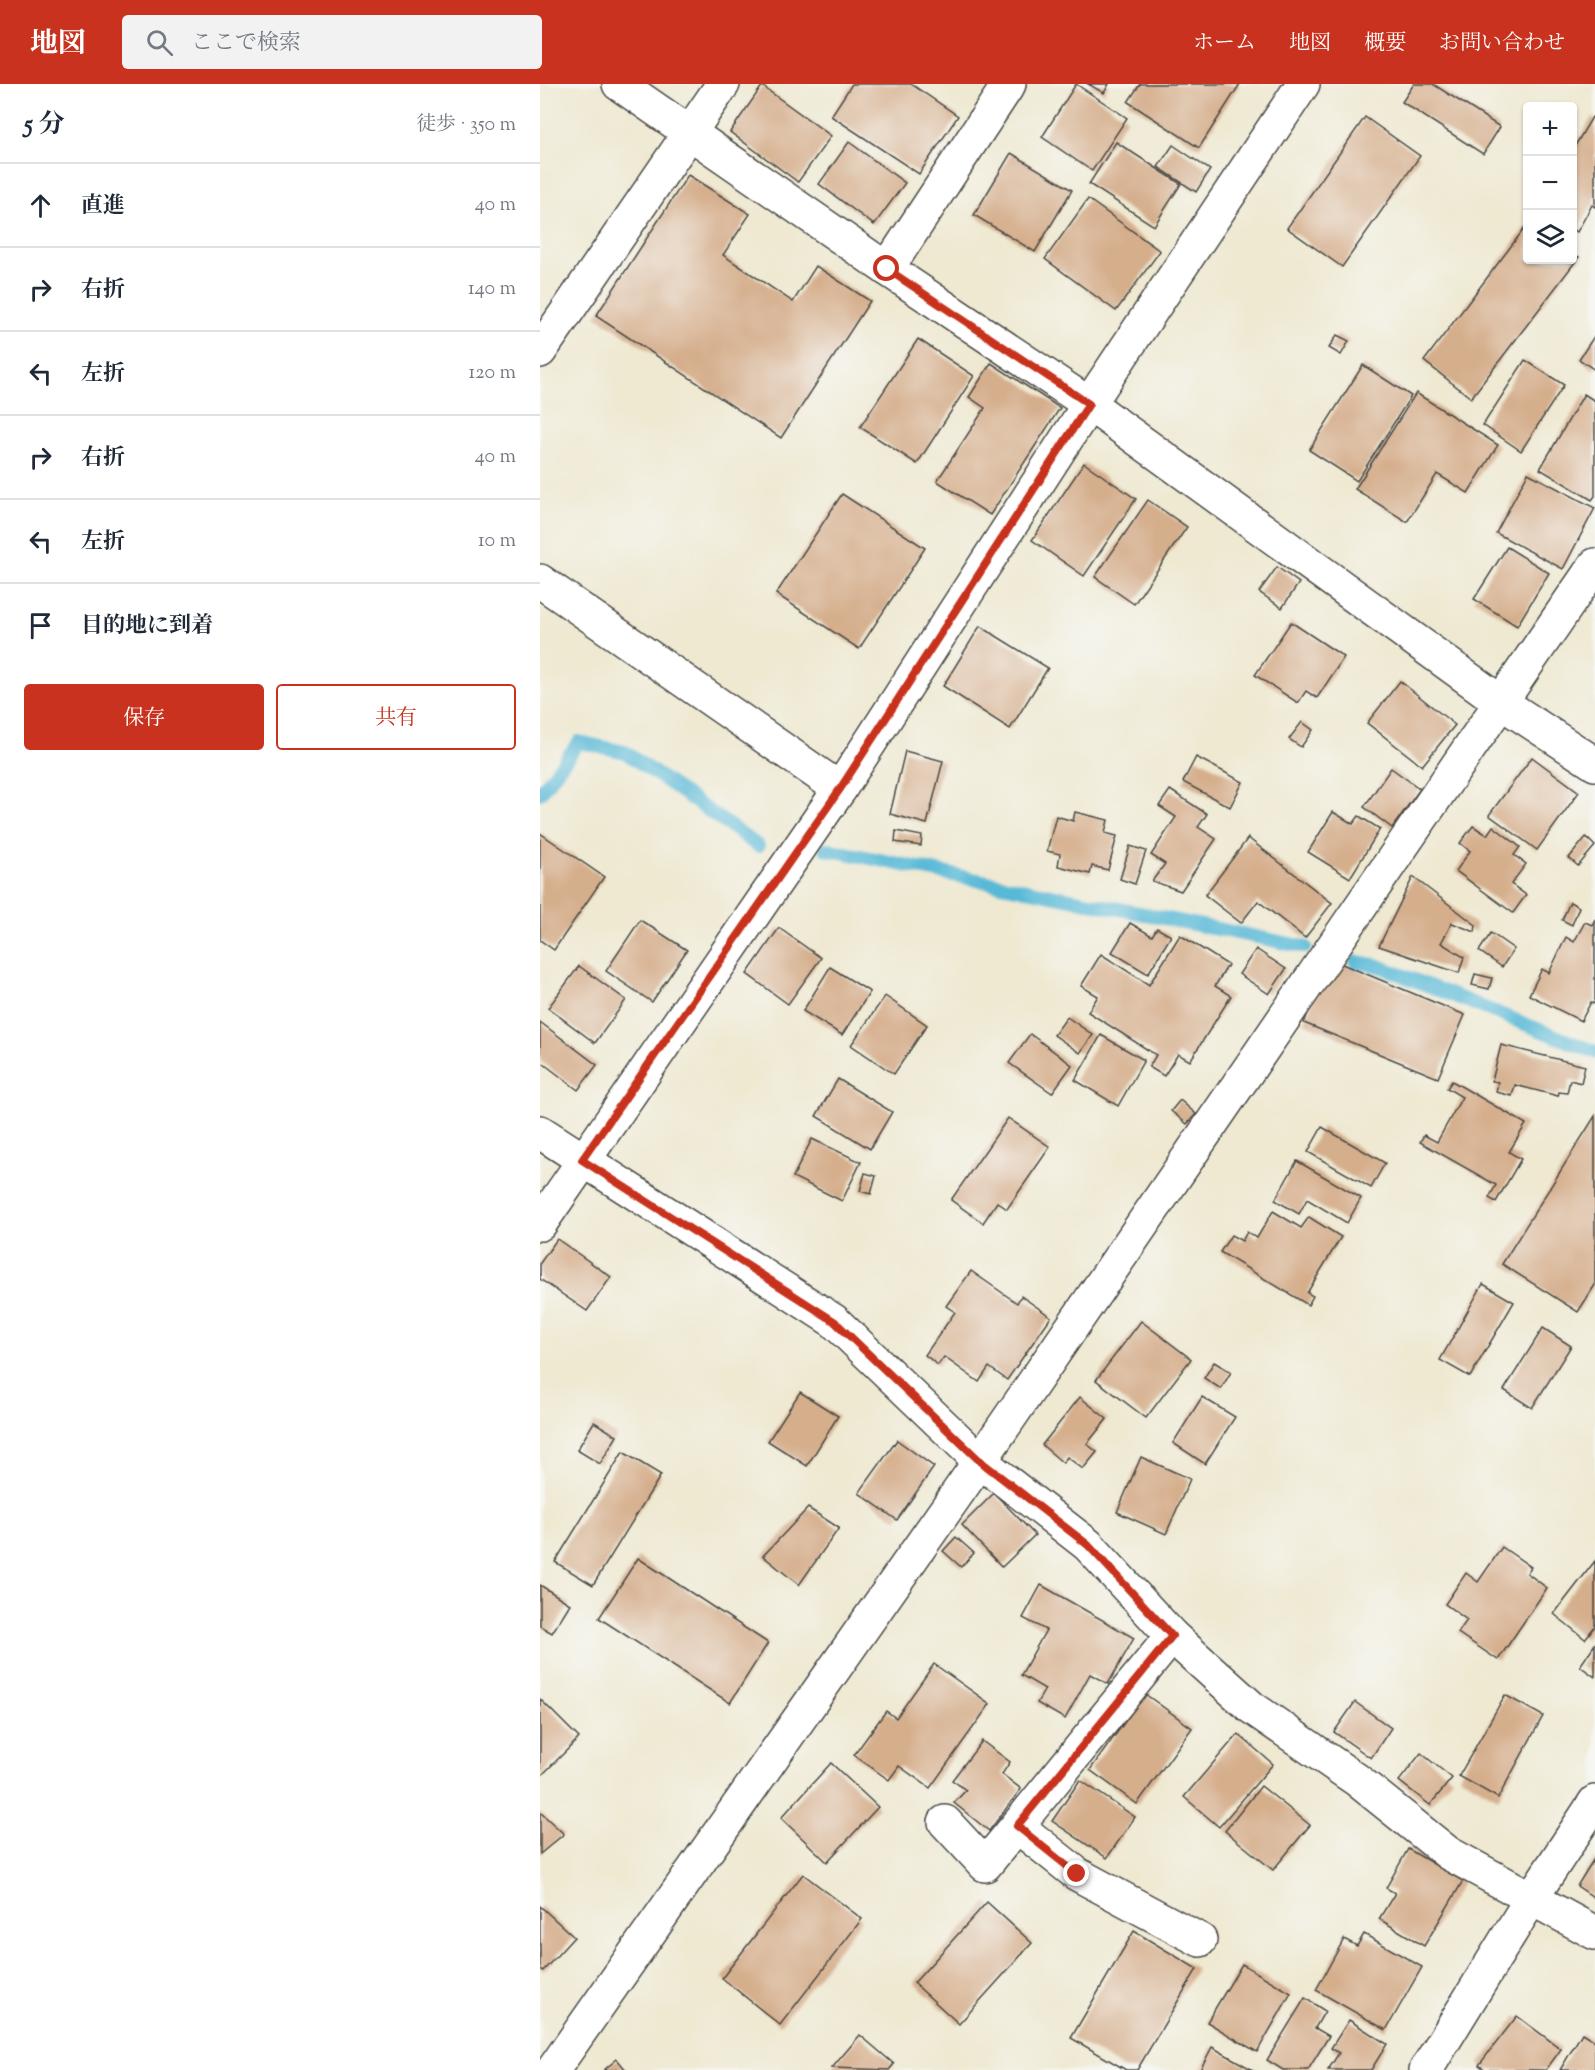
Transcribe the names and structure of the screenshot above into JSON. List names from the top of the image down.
{
  "page": {
    "header": "地図",
    "search": "ここで検索",
    "nav": [
      "ホーム",
      "地図",
      "概要",
      "お問い合わせ"
    ],
    "heading": ["5 分", "徒歩 · 350 m"],
    "map_buttons": ["+", "−"],
    "list": [
      ["直進", "40 m"],
      ["右折", "140 m"],
      ["左折", "120 m"],
      ["右折", "40 m"],
      ["左折", "10 m"],
      "目的地に到着"
    ],
    "buttons": ["保存", "共有"]
  }
}
